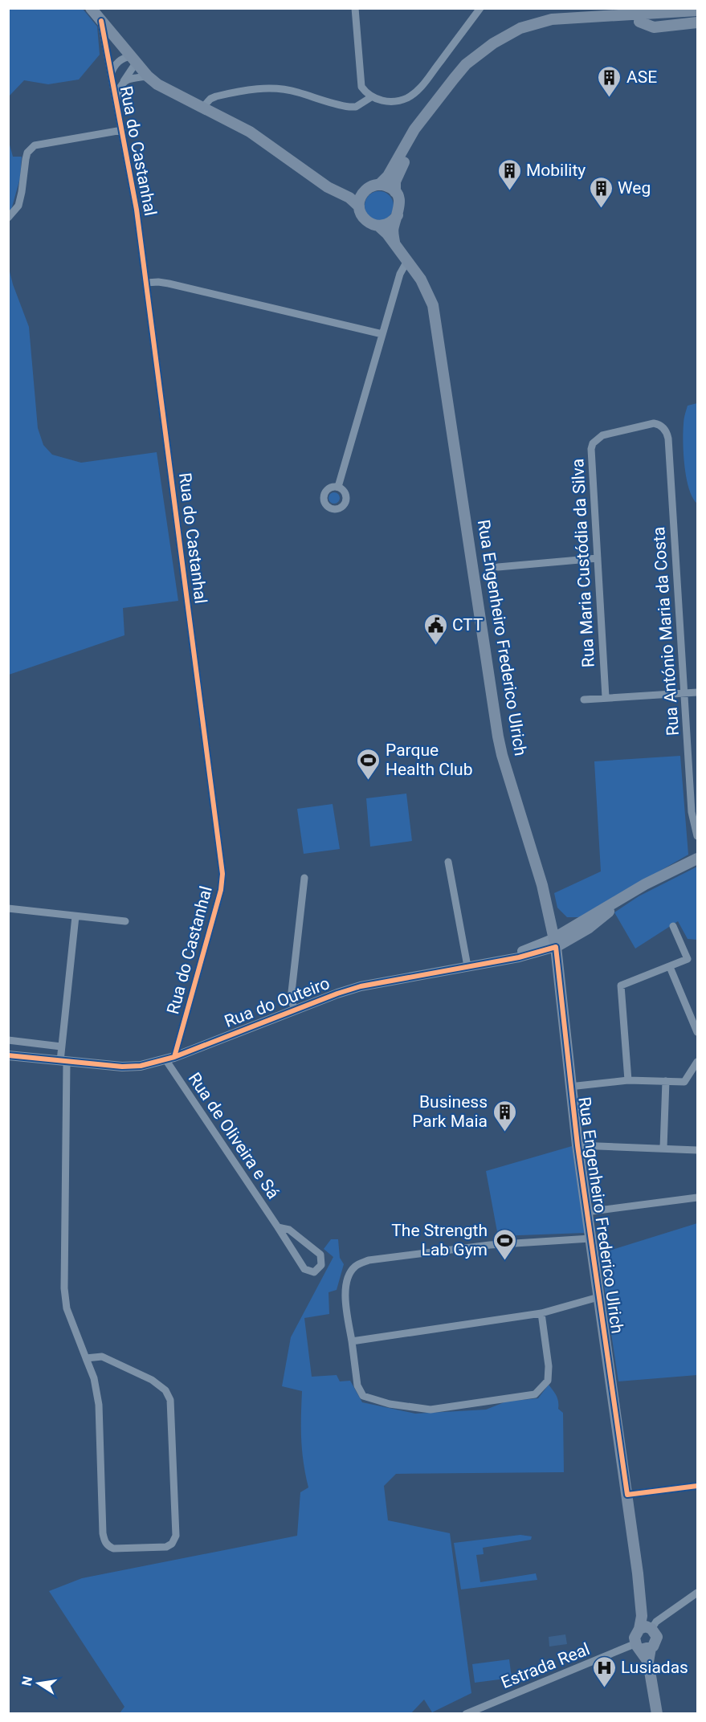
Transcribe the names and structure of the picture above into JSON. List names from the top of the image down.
{
  "streets": {
    "main road": ["Rua Engenheiro Frederico Ulrich"],
    "street": [
      "Rua do Castanhal",
      "Rua Maria Custódia da Silva",
      "Rua António Maria da Costa",
      "Rua do Outeiro",
      "Rua de Oliveira e Sá",
      "Estrada Real"
    ]
  },
  "crossings": [
    ["Rua do Castanhal", "Rua do Outeiro"],
    ["Rua do Castanhal", "Rua de Oliveira e Sá"],
    ["Rua Maria Custódia da Silva", "Rua António Maria da Costa"],
    ["Rua Engenheiro Frederico Ulrich", "Rua do Outeiro"],
    ["Rua Engenheiro Frederico Ulrich", "Estrada Real"],
    ["Rua do Outeiro", "Rua de Oliveira e Sá"]
  ],
  "places": {
    "building": [
      "ASE",
      "Mobility",
      "Weg",
      "Business Park Maia"
    ],
    "public building": ["CTT"],
    "sports": ["Parque Health Club", "The Strength Lab Gym"],
    "hospital": ["Lusiadas"]
  },
  "north": "left"
}
